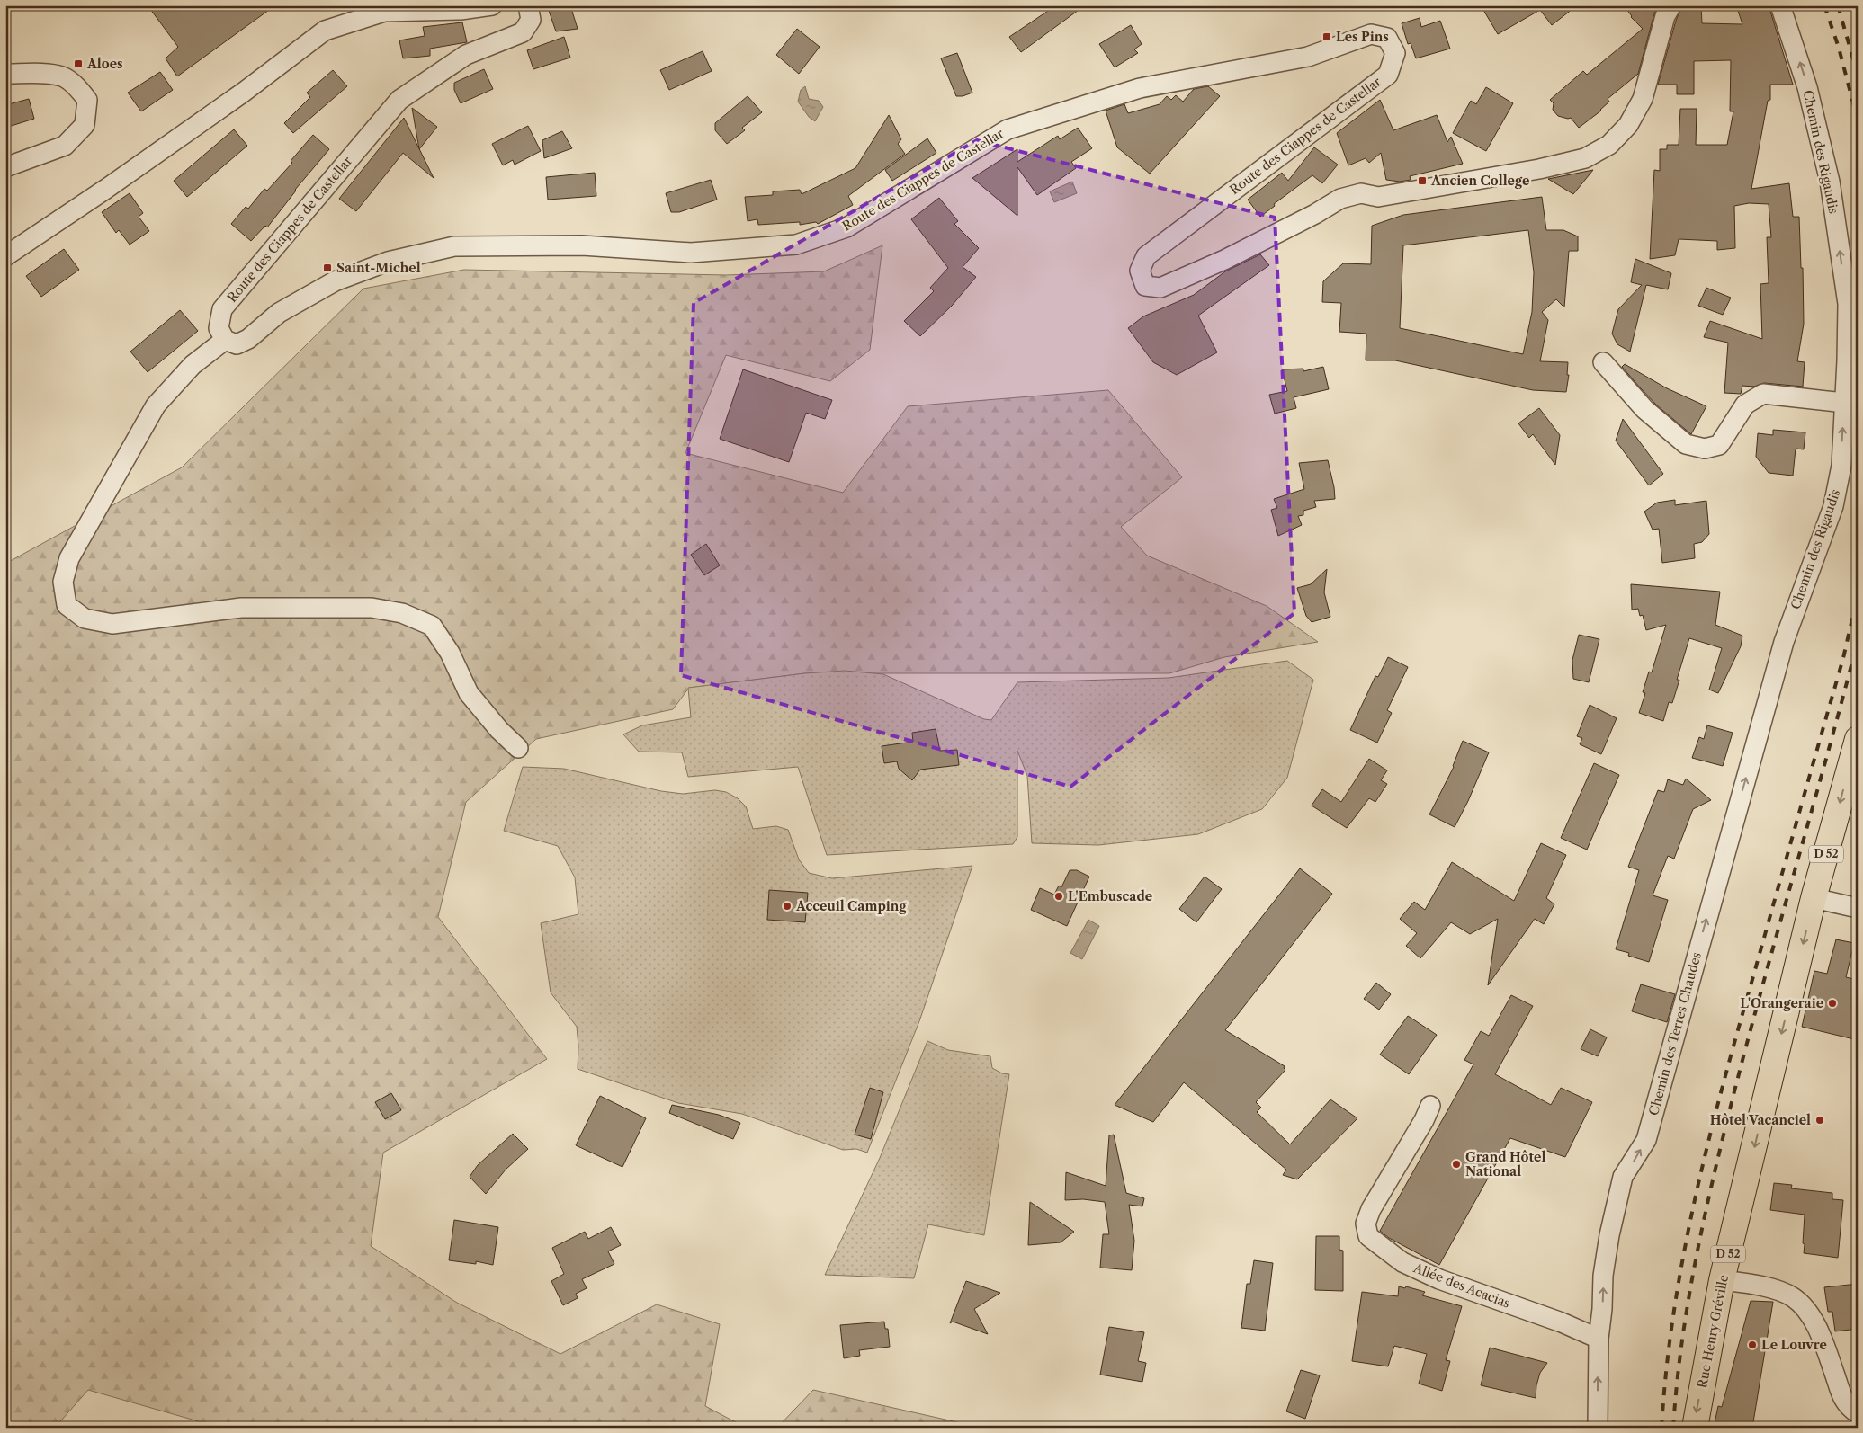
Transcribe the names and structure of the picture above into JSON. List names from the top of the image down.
{
  "streets": {
    "main road": ["D 52", "Rue Henry Gréville"],
    "street": [
      "Route des Ciappes de Castellar",
      "Chemin des Rigaudis",
      "Chemin des Terres Chaudes",
      "Allée des Acacias"
    ]
  },
  "crossings": [
    ["Chemin des Rigaudis", "Chemin des Terres Chaudes"],
    ["Chemin des Terres Chaudes", "Allée des Acacias"]
  ],
  "one_way": ["Chemin des Rigaudis", "Chemin des Terres Chaudes", "Rue Henry Gréville"],
  "places": {
    "transit": [
      "Les Pins",
      "Aloes",
      "Ancien College",
      "Saint-Michel"
    ],
    "other": [
      "L'Embuscade",
      "Acceuil Camping",
      "L'Orangeraie",
      "Hôtel Vacanciel",
      "Grand Hôtel National",
      "Le Louvre"
    ]
  }
}
